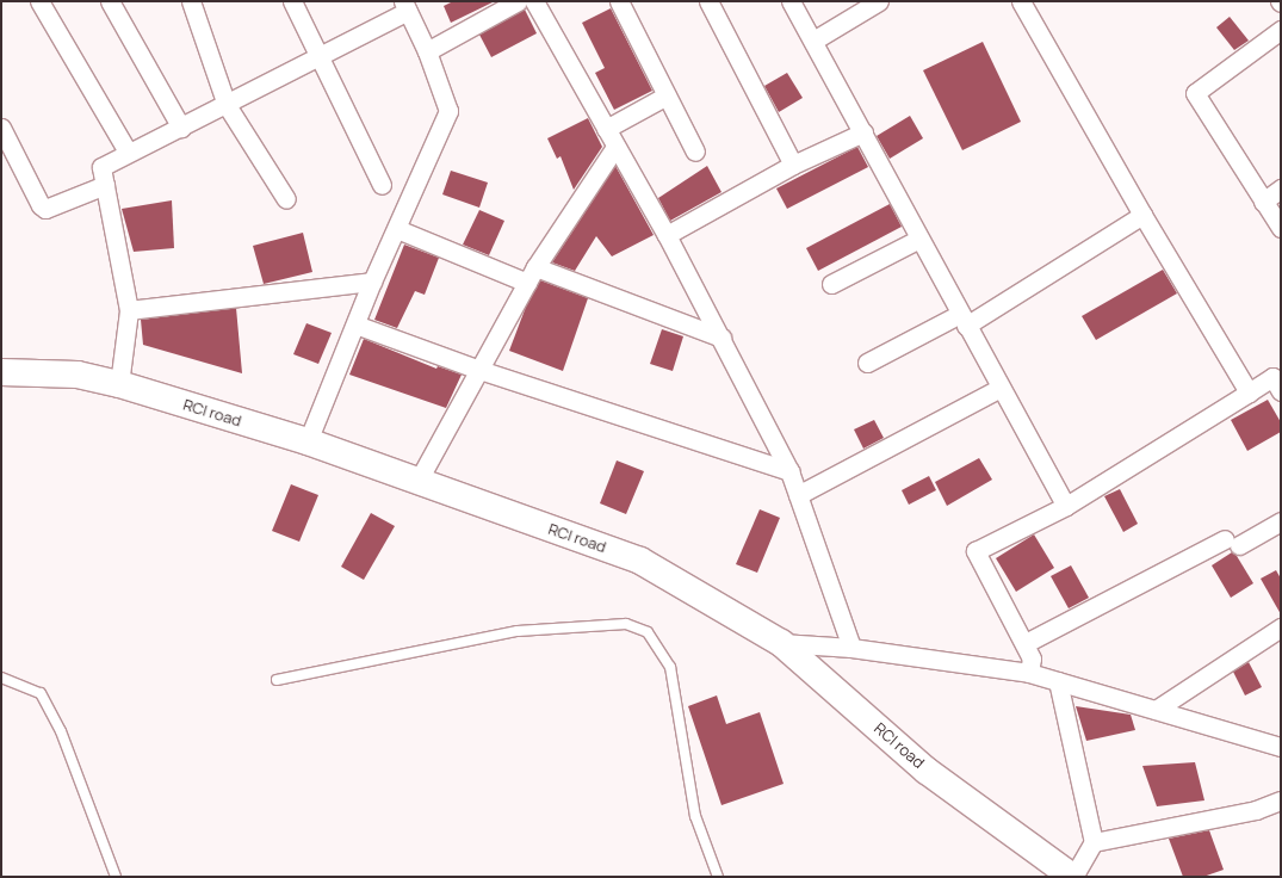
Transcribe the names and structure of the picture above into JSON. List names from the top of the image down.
{
  "streets": {
    "street": ["RCI road"]
  }
}
